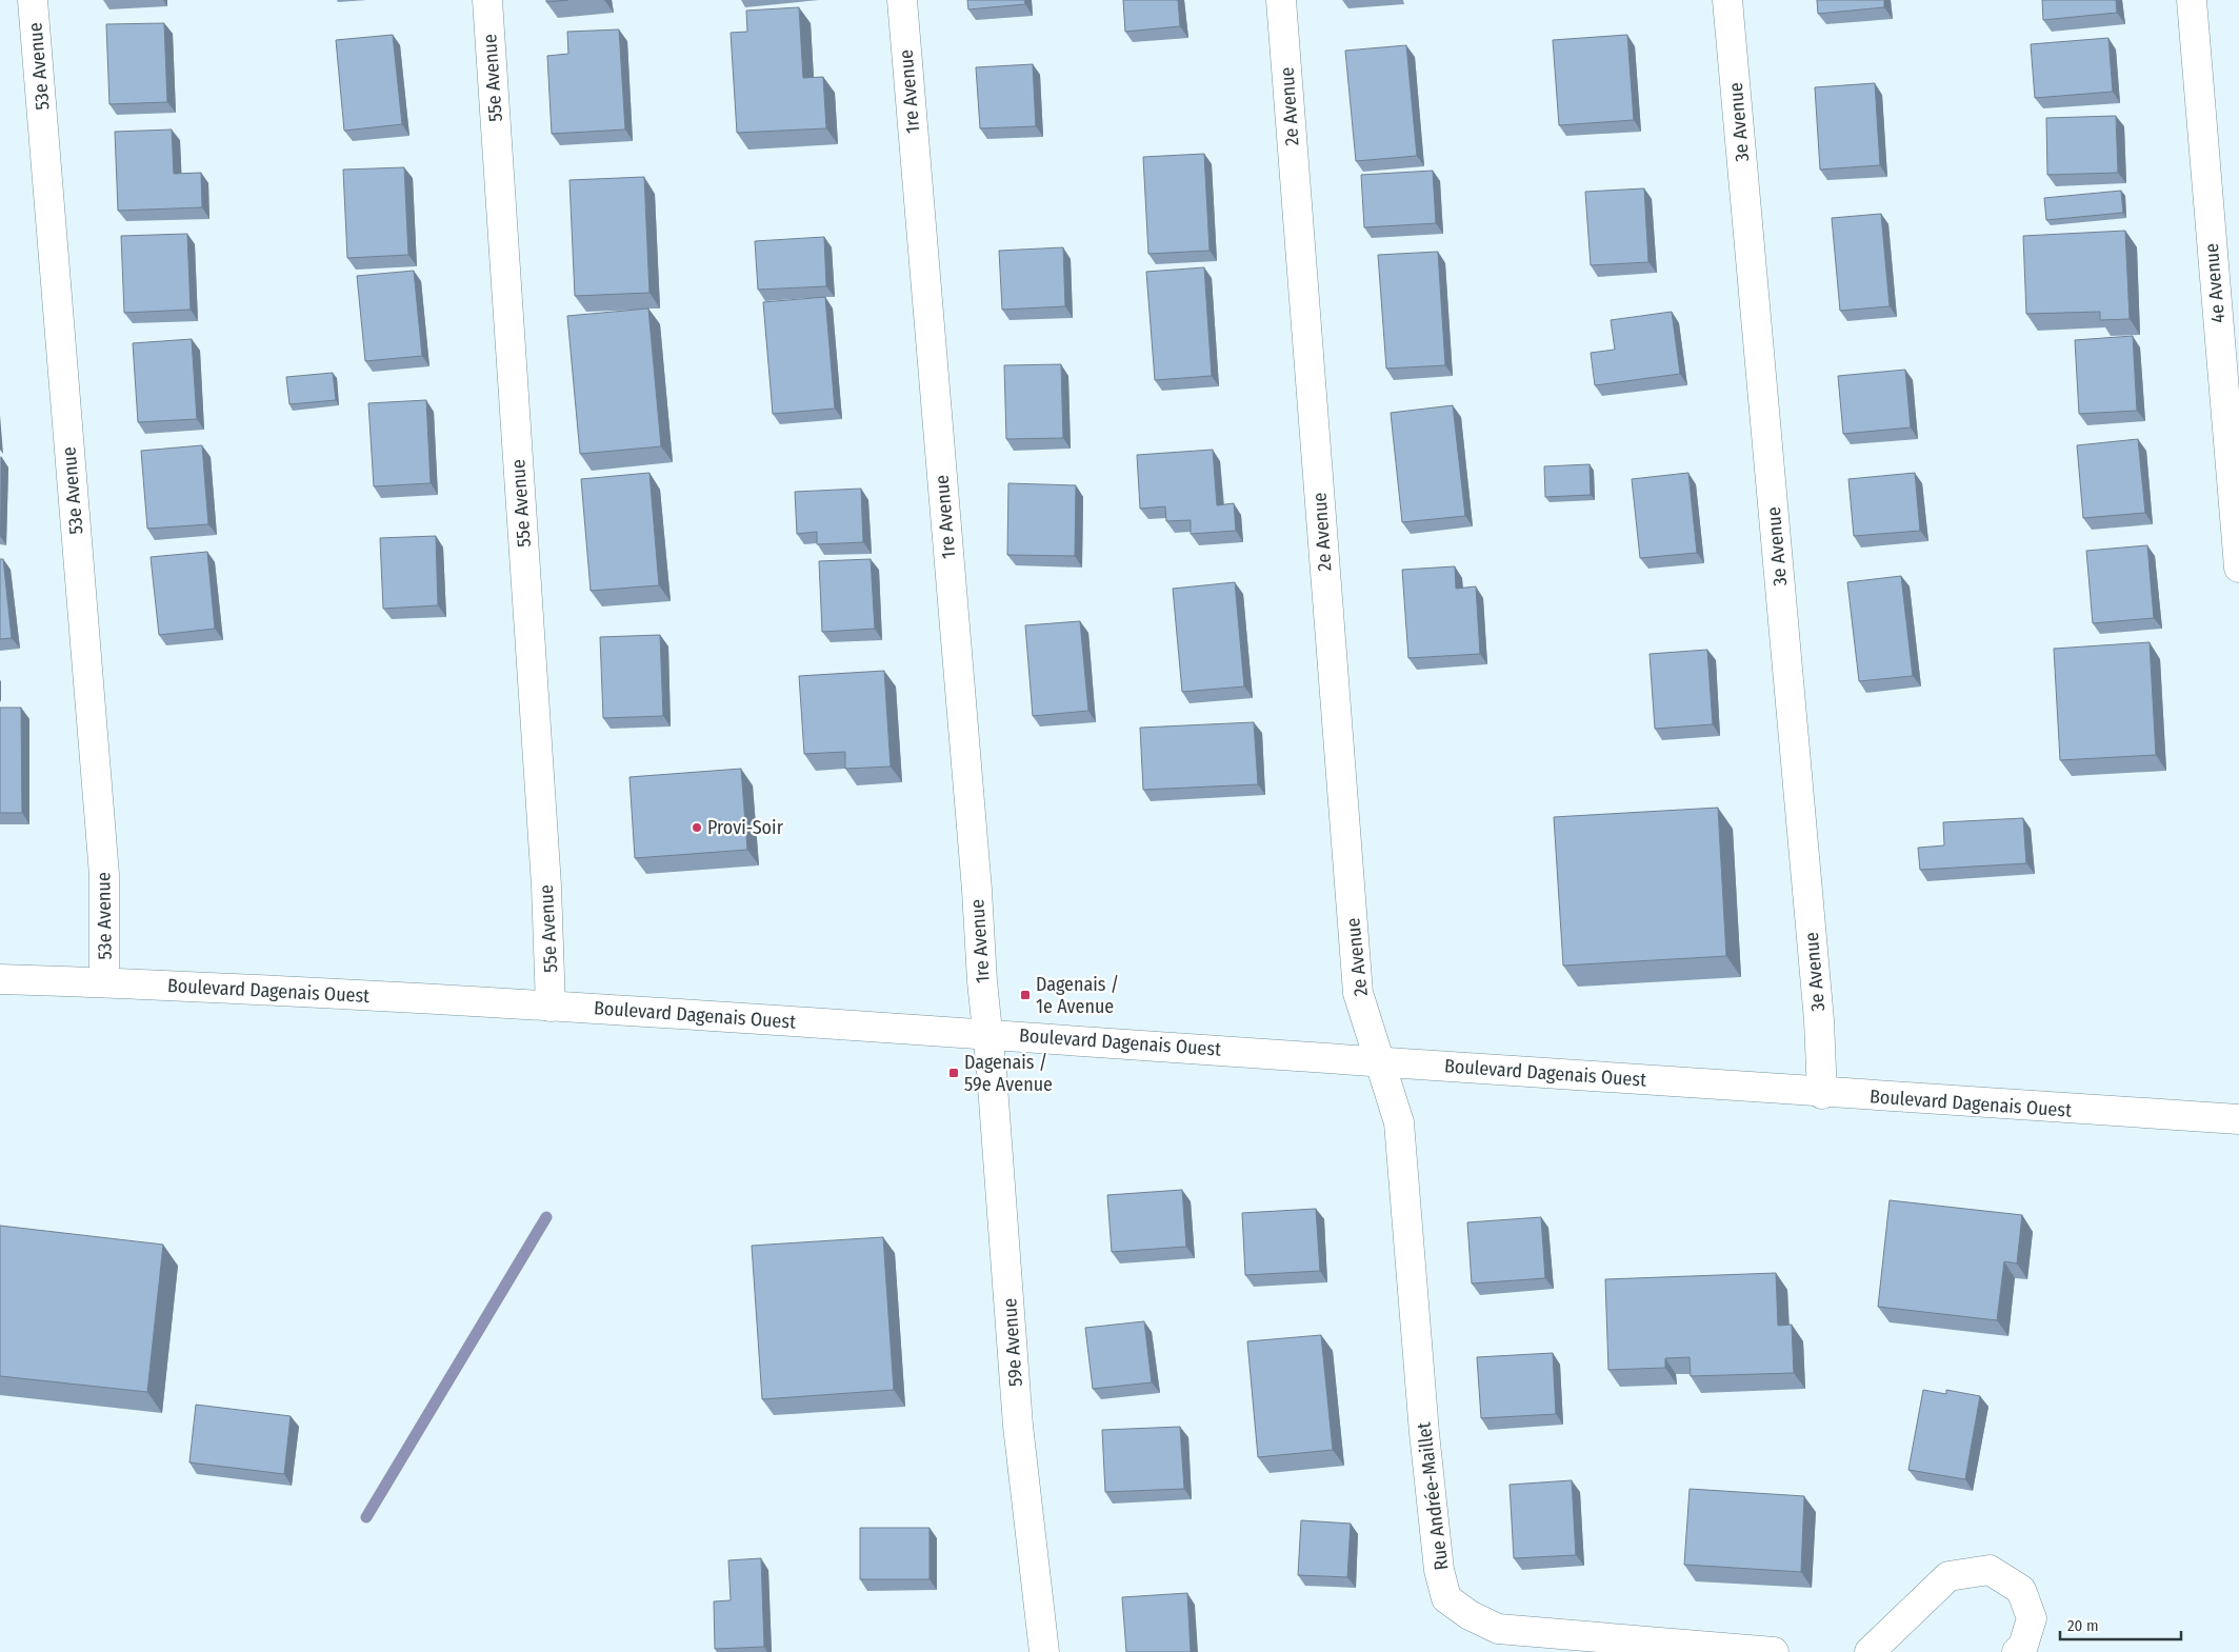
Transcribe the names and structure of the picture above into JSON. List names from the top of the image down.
{
  "streets": {
    "street": [
      "53e Avenue",
      "55e Avenue",
      "1re Avenue",
      "2e Avenue",
      "3e Avenue",
      "4e Avenue",
      "Boulevard Dagenais Ouest",
      "59e Avenue",
      "Rue Andrée-Maillet"
    ]
  },
  "crossings": [
    ["53e Avenue", "Boulevard Dagenais Ouest"],
    ["55e Avenue", "Boulevard Dagenais Ouest"],
    ["1re Avenue", "Boulevard Dagenais Ouest"],
    ["1re Avenue", "59e Avenue"],
    ["2e Avenue", "Boulevard Dagenais Ouest"],
    ["2e Avenue", "Rue Andrée-Maillet"],
    ["3e Avenue", "Boulevard Dagenais Ouest"],
    ["Boulevard Dagenais Ouest", "59e Avenue"],
    ["Boulevard Dagenais Ouest", "Rue Andrée-Maillet"]
  ],
  "places": {
    "other": ["Provi-Soir"],
    "transit": ["Dagenais / 1e Avenue", "Dagenais / 59e Avenue"]
  },
  "scale_bar": "20 m"
}
